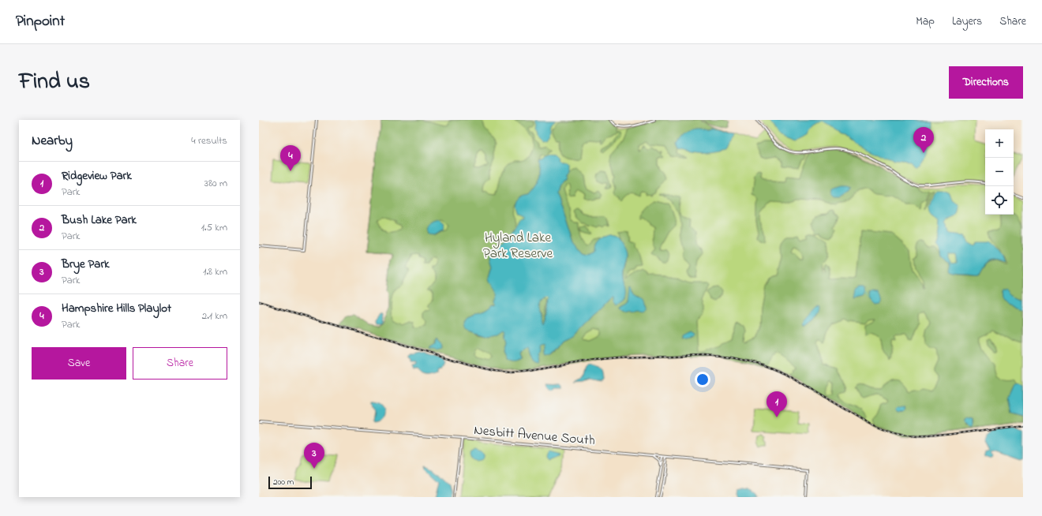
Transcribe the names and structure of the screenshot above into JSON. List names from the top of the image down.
{
  "streets": {
    "street": ["Nesbitt Avenue South"]
  },
  "parks": ["Hyland Lake Park Reserve"],
  "scale_bar": "200 m",
  "page": {
    "header": "Pinpoint",
    "nav": ["Map", "Layers", "Share"],
    "title": "Find us",
    "buttons": [
      "Directions",
      ["Save", "Share"]
    ],
    "heading": ["Nearby", "4 results"],
    "pins": [
      "2",
      "4",
      "1",
      "3"
    ],
    "map_buttons": ["+", "−"],
    "list": [
      {
        "mark": "1",
        "name": "Ridgeview Park",
        "note": "Park",
        "value": "380 m"
      },
      {
        "mark": "2",
        "name": "Bush Lake Park",
        "note": "Park",
        "value": "1.5 km"
      },
      {
        "mark": "3",
        "name": "Brye Park",
        "note": "Park",
        "value": "1.8 km"
      },
      {
        "mark": "4",
        "name": "Hampshire Hills Playlot",
        "note": "Park",
        "value": "2.1 km"
      }
    ],
    "scale": "200 m"
  }
}
